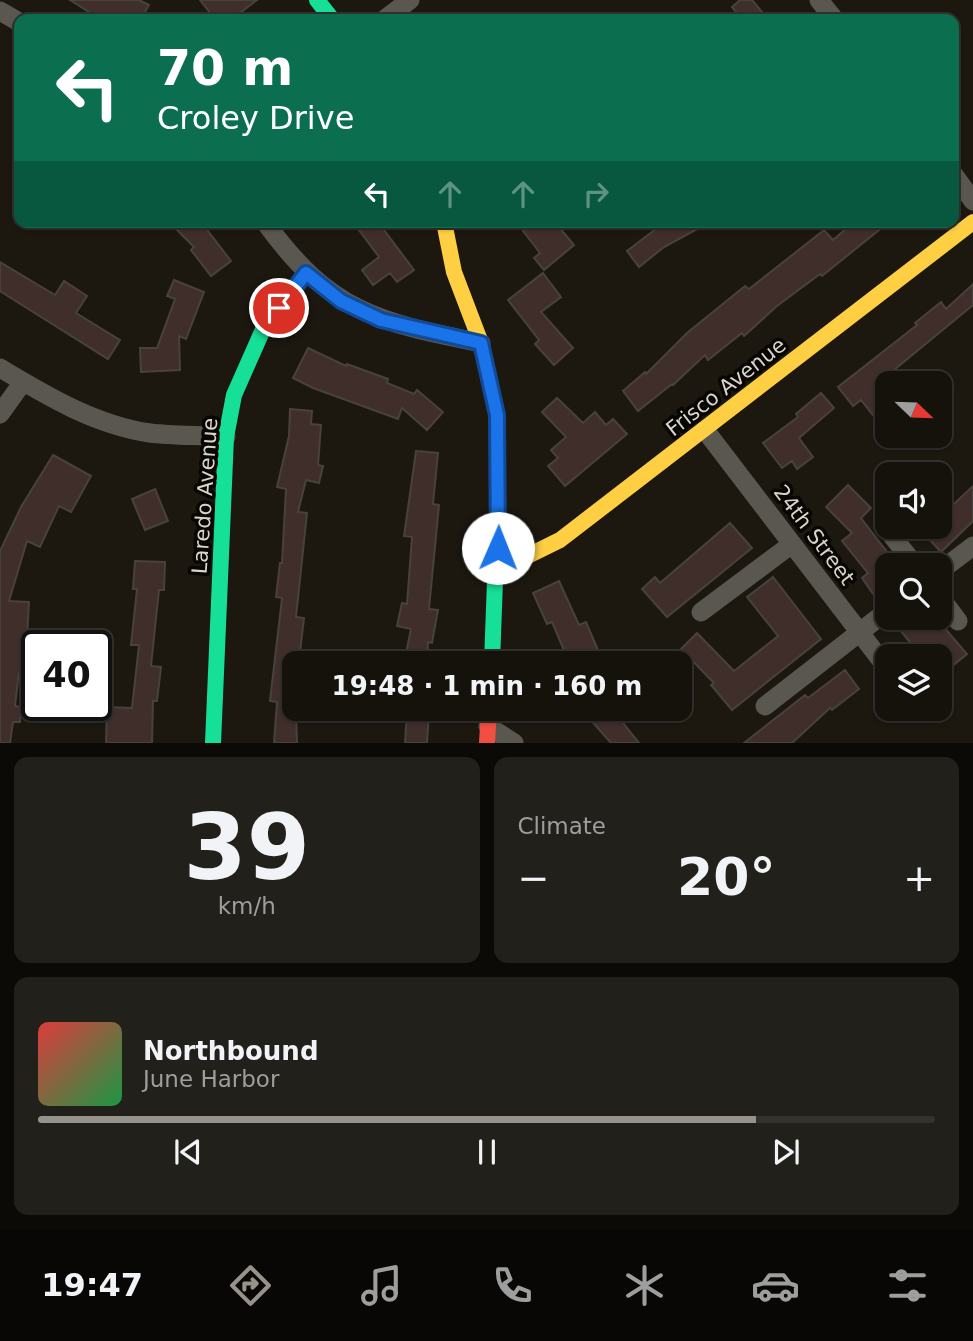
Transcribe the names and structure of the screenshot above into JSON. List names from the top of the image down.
{
  "streets": {
    "street": ["Frisco Avenue", "Laredo Avenue", "24th Street"]
  },
  "crossings": [
    ["Frisco Avenue", "24th Street"]
  ],
  "north": "bottom right",
  "page": {
    "turn": ["70 m", "Croley Drive"],
    "limit": "40",
    "trip": "19:48 · 1 min · 160 m",
    "tile": [
      ["39", "km/h"],
      "Climate"
    ],
    "heat": ["−", "20°", "+"],
    "song": ["Northbound", "June Harbor"],
    "tabs": "19:47"
  }
}
